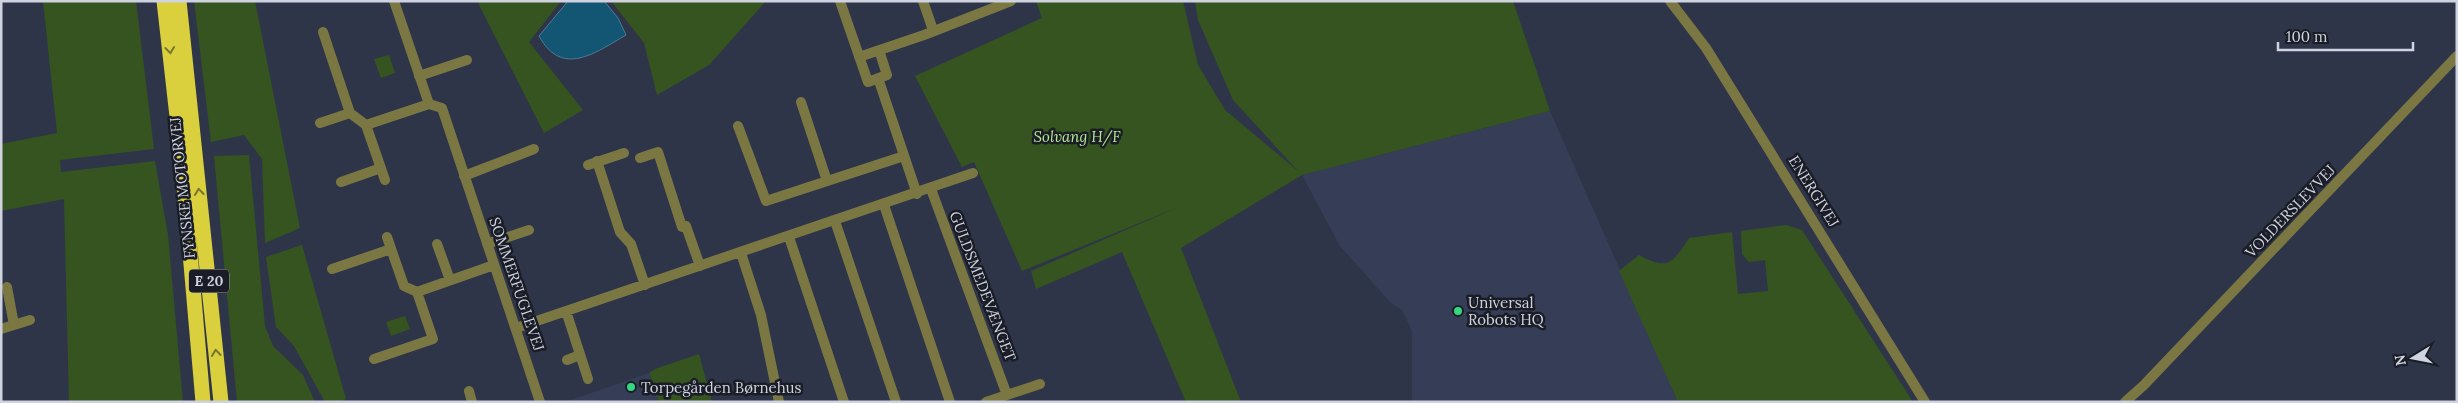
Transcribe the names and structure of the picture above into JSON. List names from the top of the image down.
{
  "streets": {
    "highway": ["FYNSKE MOTORVEJ", "E 20"],
    "street": [
      "ENERGIVEJ",
      "VOLDERSLEVVEJ",
      "SOMMERFUGLEVEJ",
      "GULDSMEDEVÆNGET"
    ]
  },
  "parks": ["Solvang H/F"],
  "places": ["Universal Robots HQ", "Torpegården Børnehus"],
  "scale_bar": "100 m",
  "north": "left"
}
